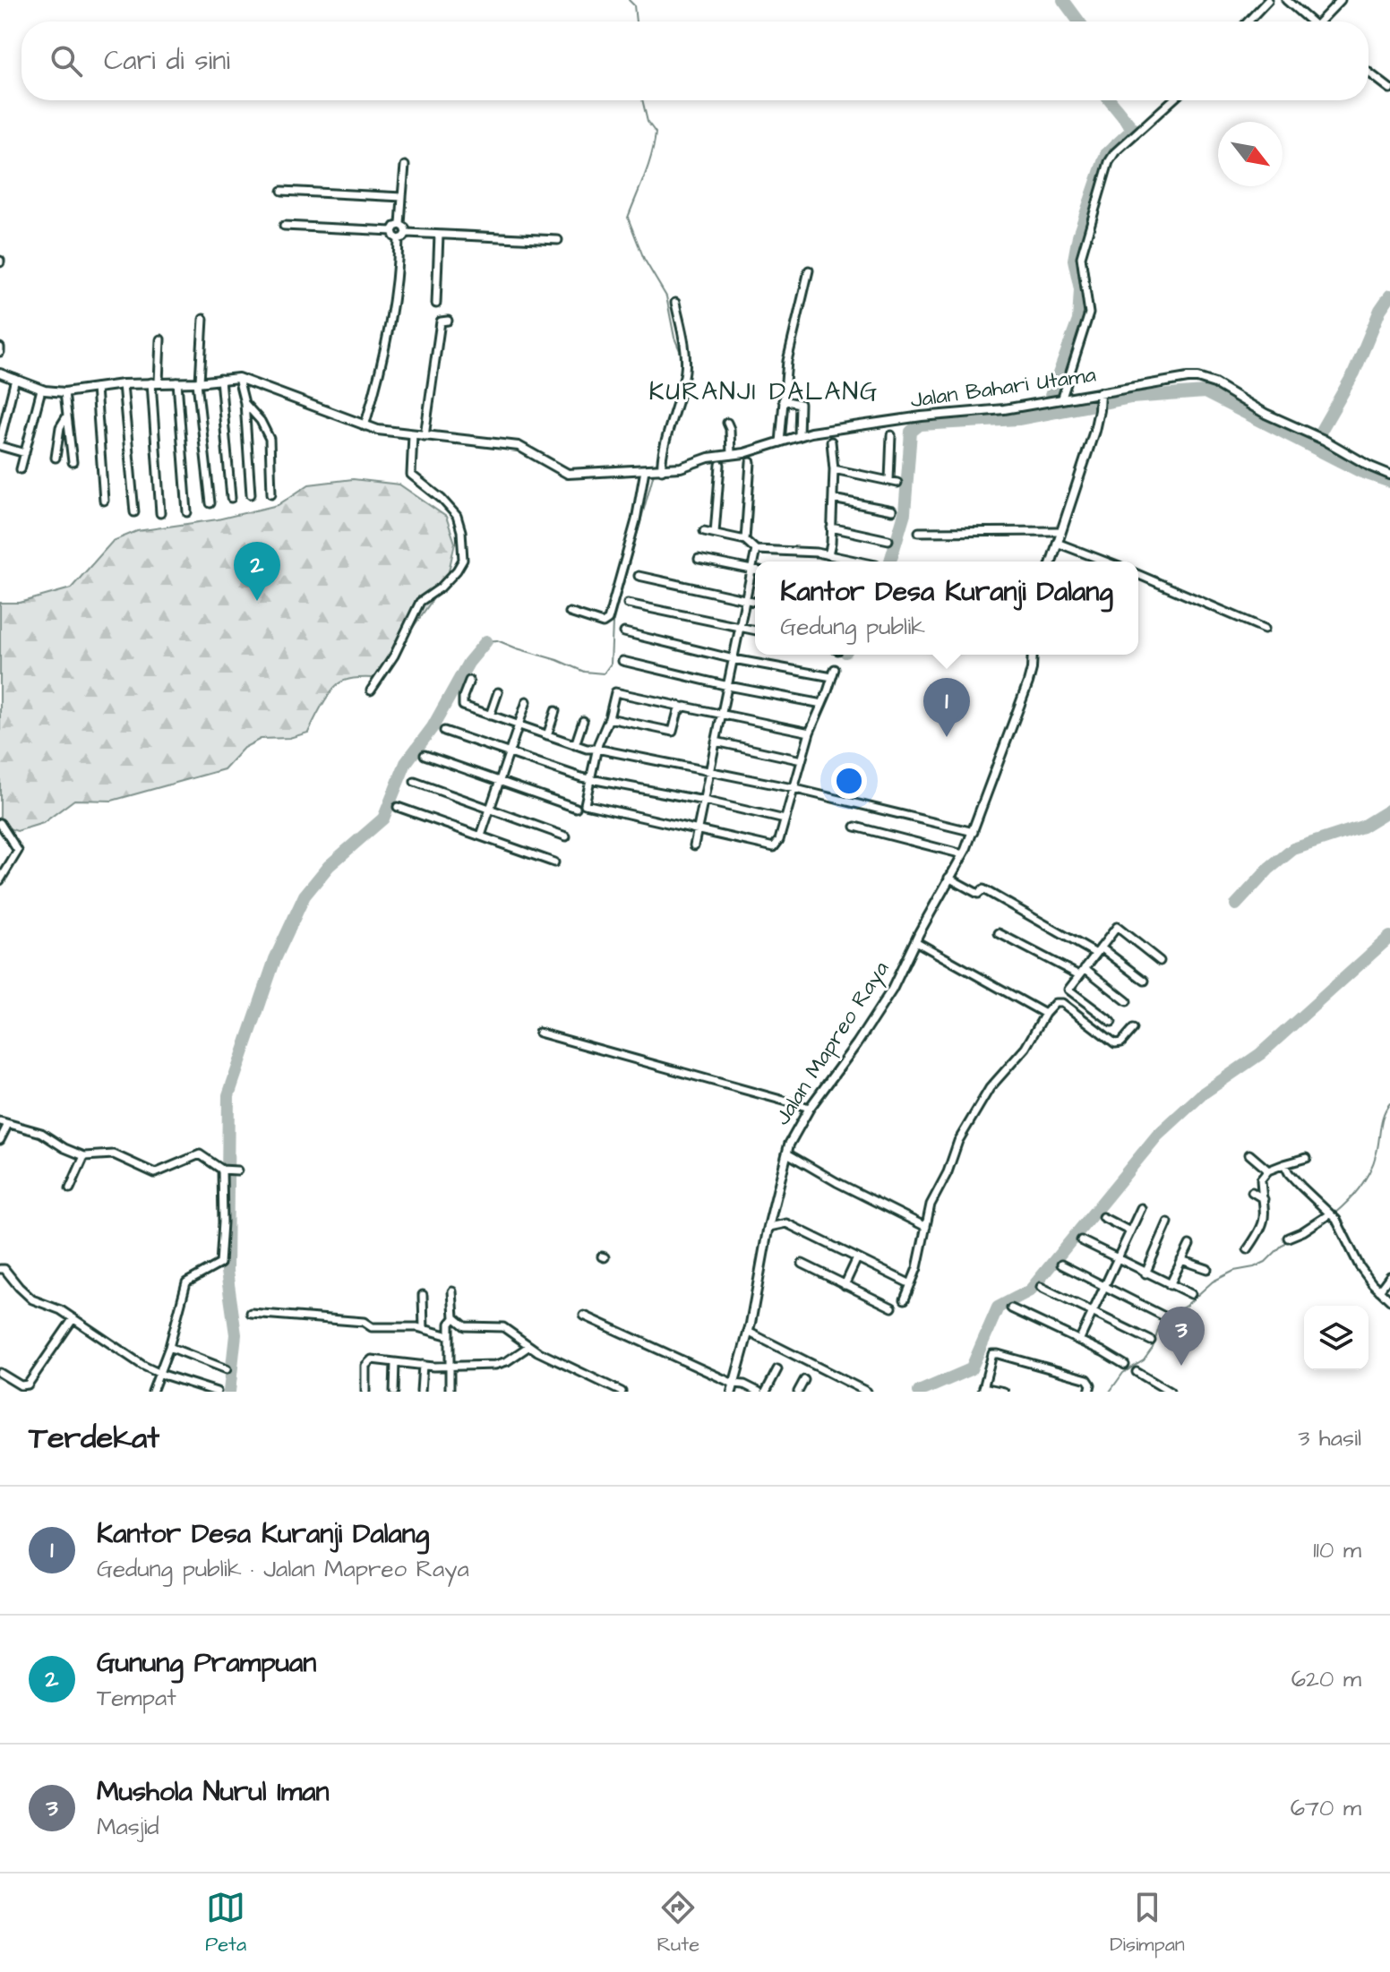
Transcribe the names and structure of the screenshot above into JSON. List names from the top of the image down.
{
  "streets": {
    "street": ["Jalan Bahari Utama", "Jalan Mapreo Raya"]
  },
  "districts": ["KURANJI DALANG"],
  "north": "bottom right",
  "page": {
    "search": "Cari di sini",
    "pins": ["2", "1", "3"],
    "popup": ["Kantor Desa Kuranji Dalang", "Gedung publik"],
    "heading": ["Terdekat", "3 hasil"],
    "list": [
      {
        "mark": "1",
        "name": "Kantor Desa Kuranji Dalang",
        "note": "Gedung publik · Jalan Mapreo Raya",
        "value": "110 m"
      },
      {
        "mark": "2",
        "name": "Gunung Prampuan",
        "note": "Tempat",
        "value": "620 m"
      },
      {
        "mark": "3",
        "name": "Mushola Nurul Iman",
        "note": "Masjid",
        "value": "670 m"
      }
    ],
    "nav": ["Peta", "Rute", "Disimpan"]
  }
}
